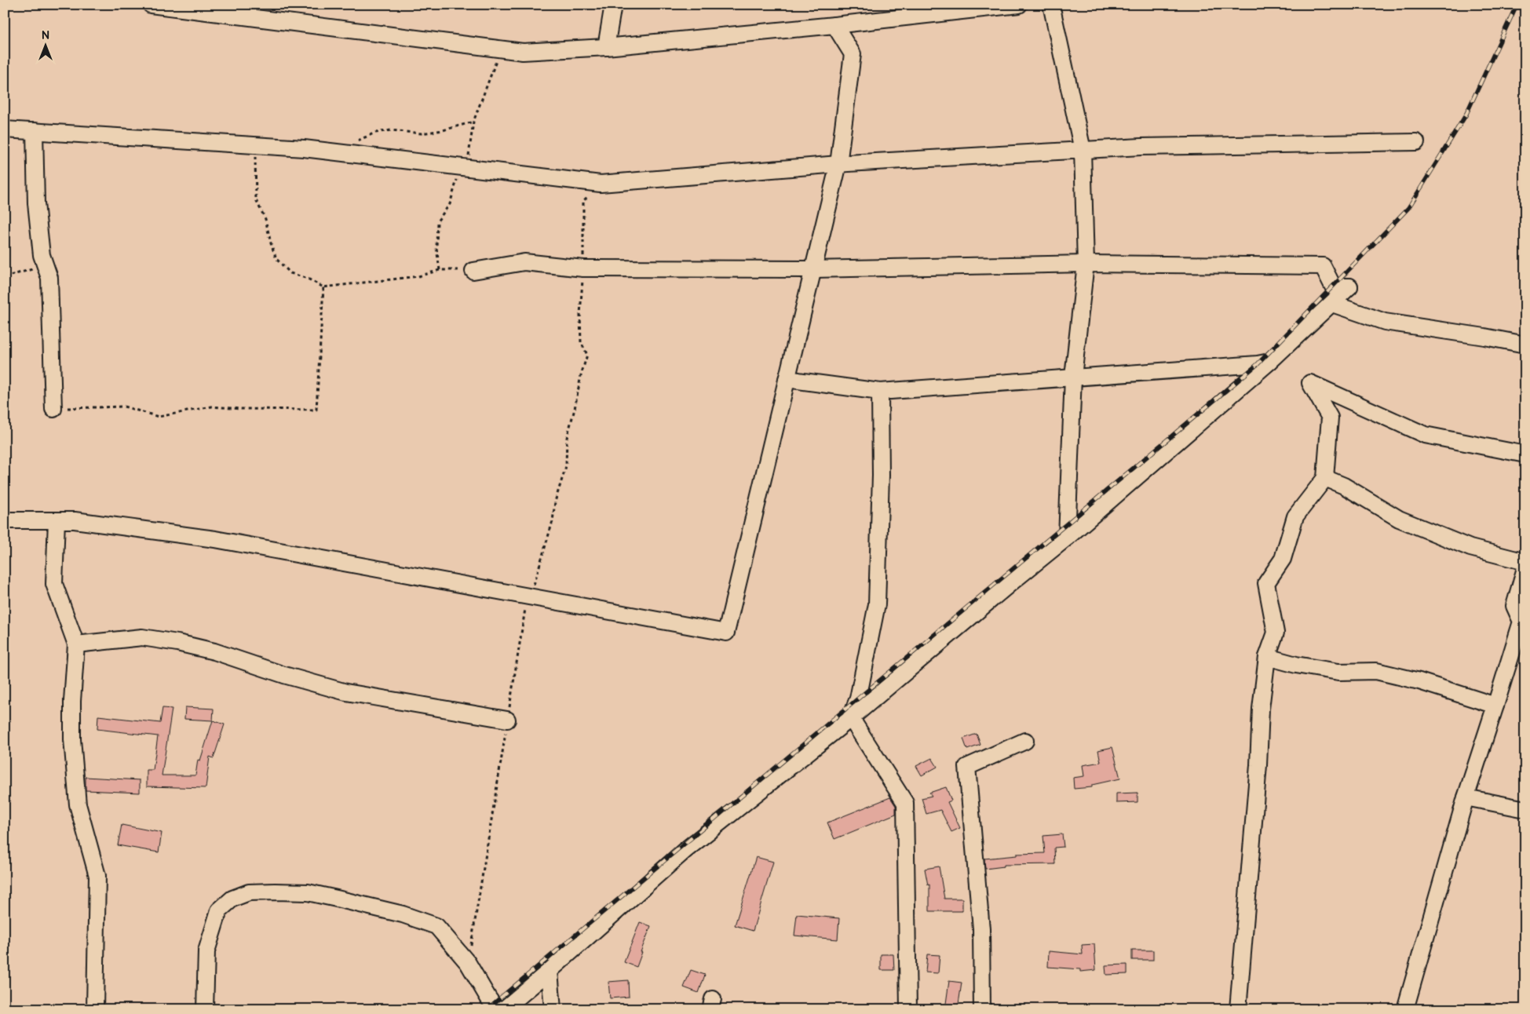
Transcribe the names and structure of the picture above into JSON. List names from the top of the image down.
{
  "north": "top"
}
